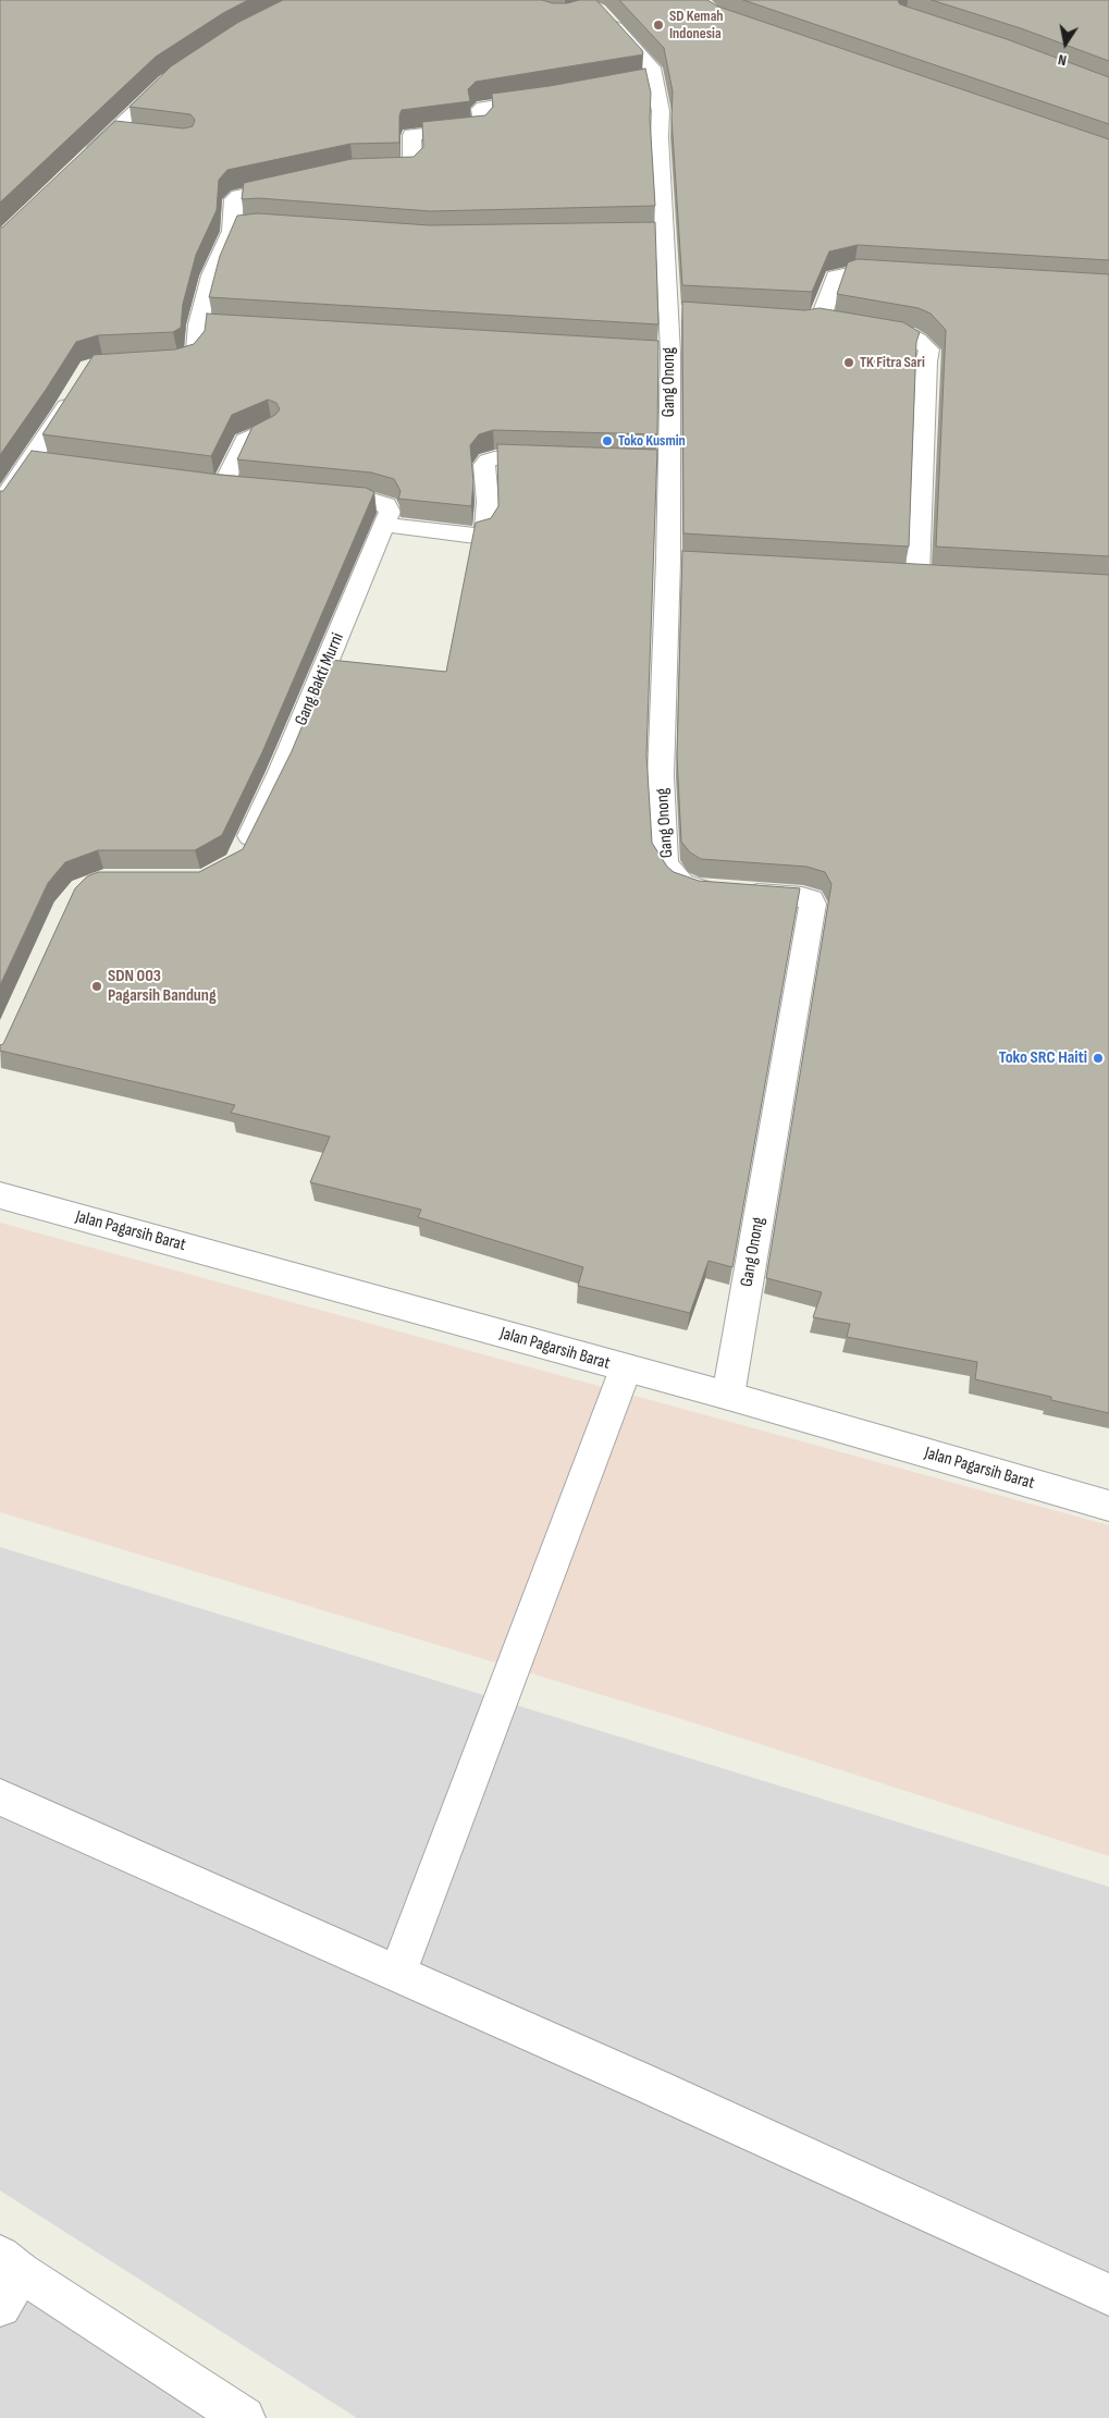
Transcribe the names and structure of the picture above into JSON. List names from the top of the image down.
{
  "streets": {
    "street": ["Gang Onong", "Gang Bakti Murni", "Jalan Pagarsih Barat"]
  },
  "crossings": [
    ["Gang Onong", "Jalan Pagarsih Barat"]
  ],
  "places": [
    "SD Kemah Indonesia",
    "TK Fitra Sari",
    "Toko Kusmin",
    "SDN 003 Pagarsih Bandung",
    "Toko SRC Haiti"
  ],
  "north": "bottom"
}
